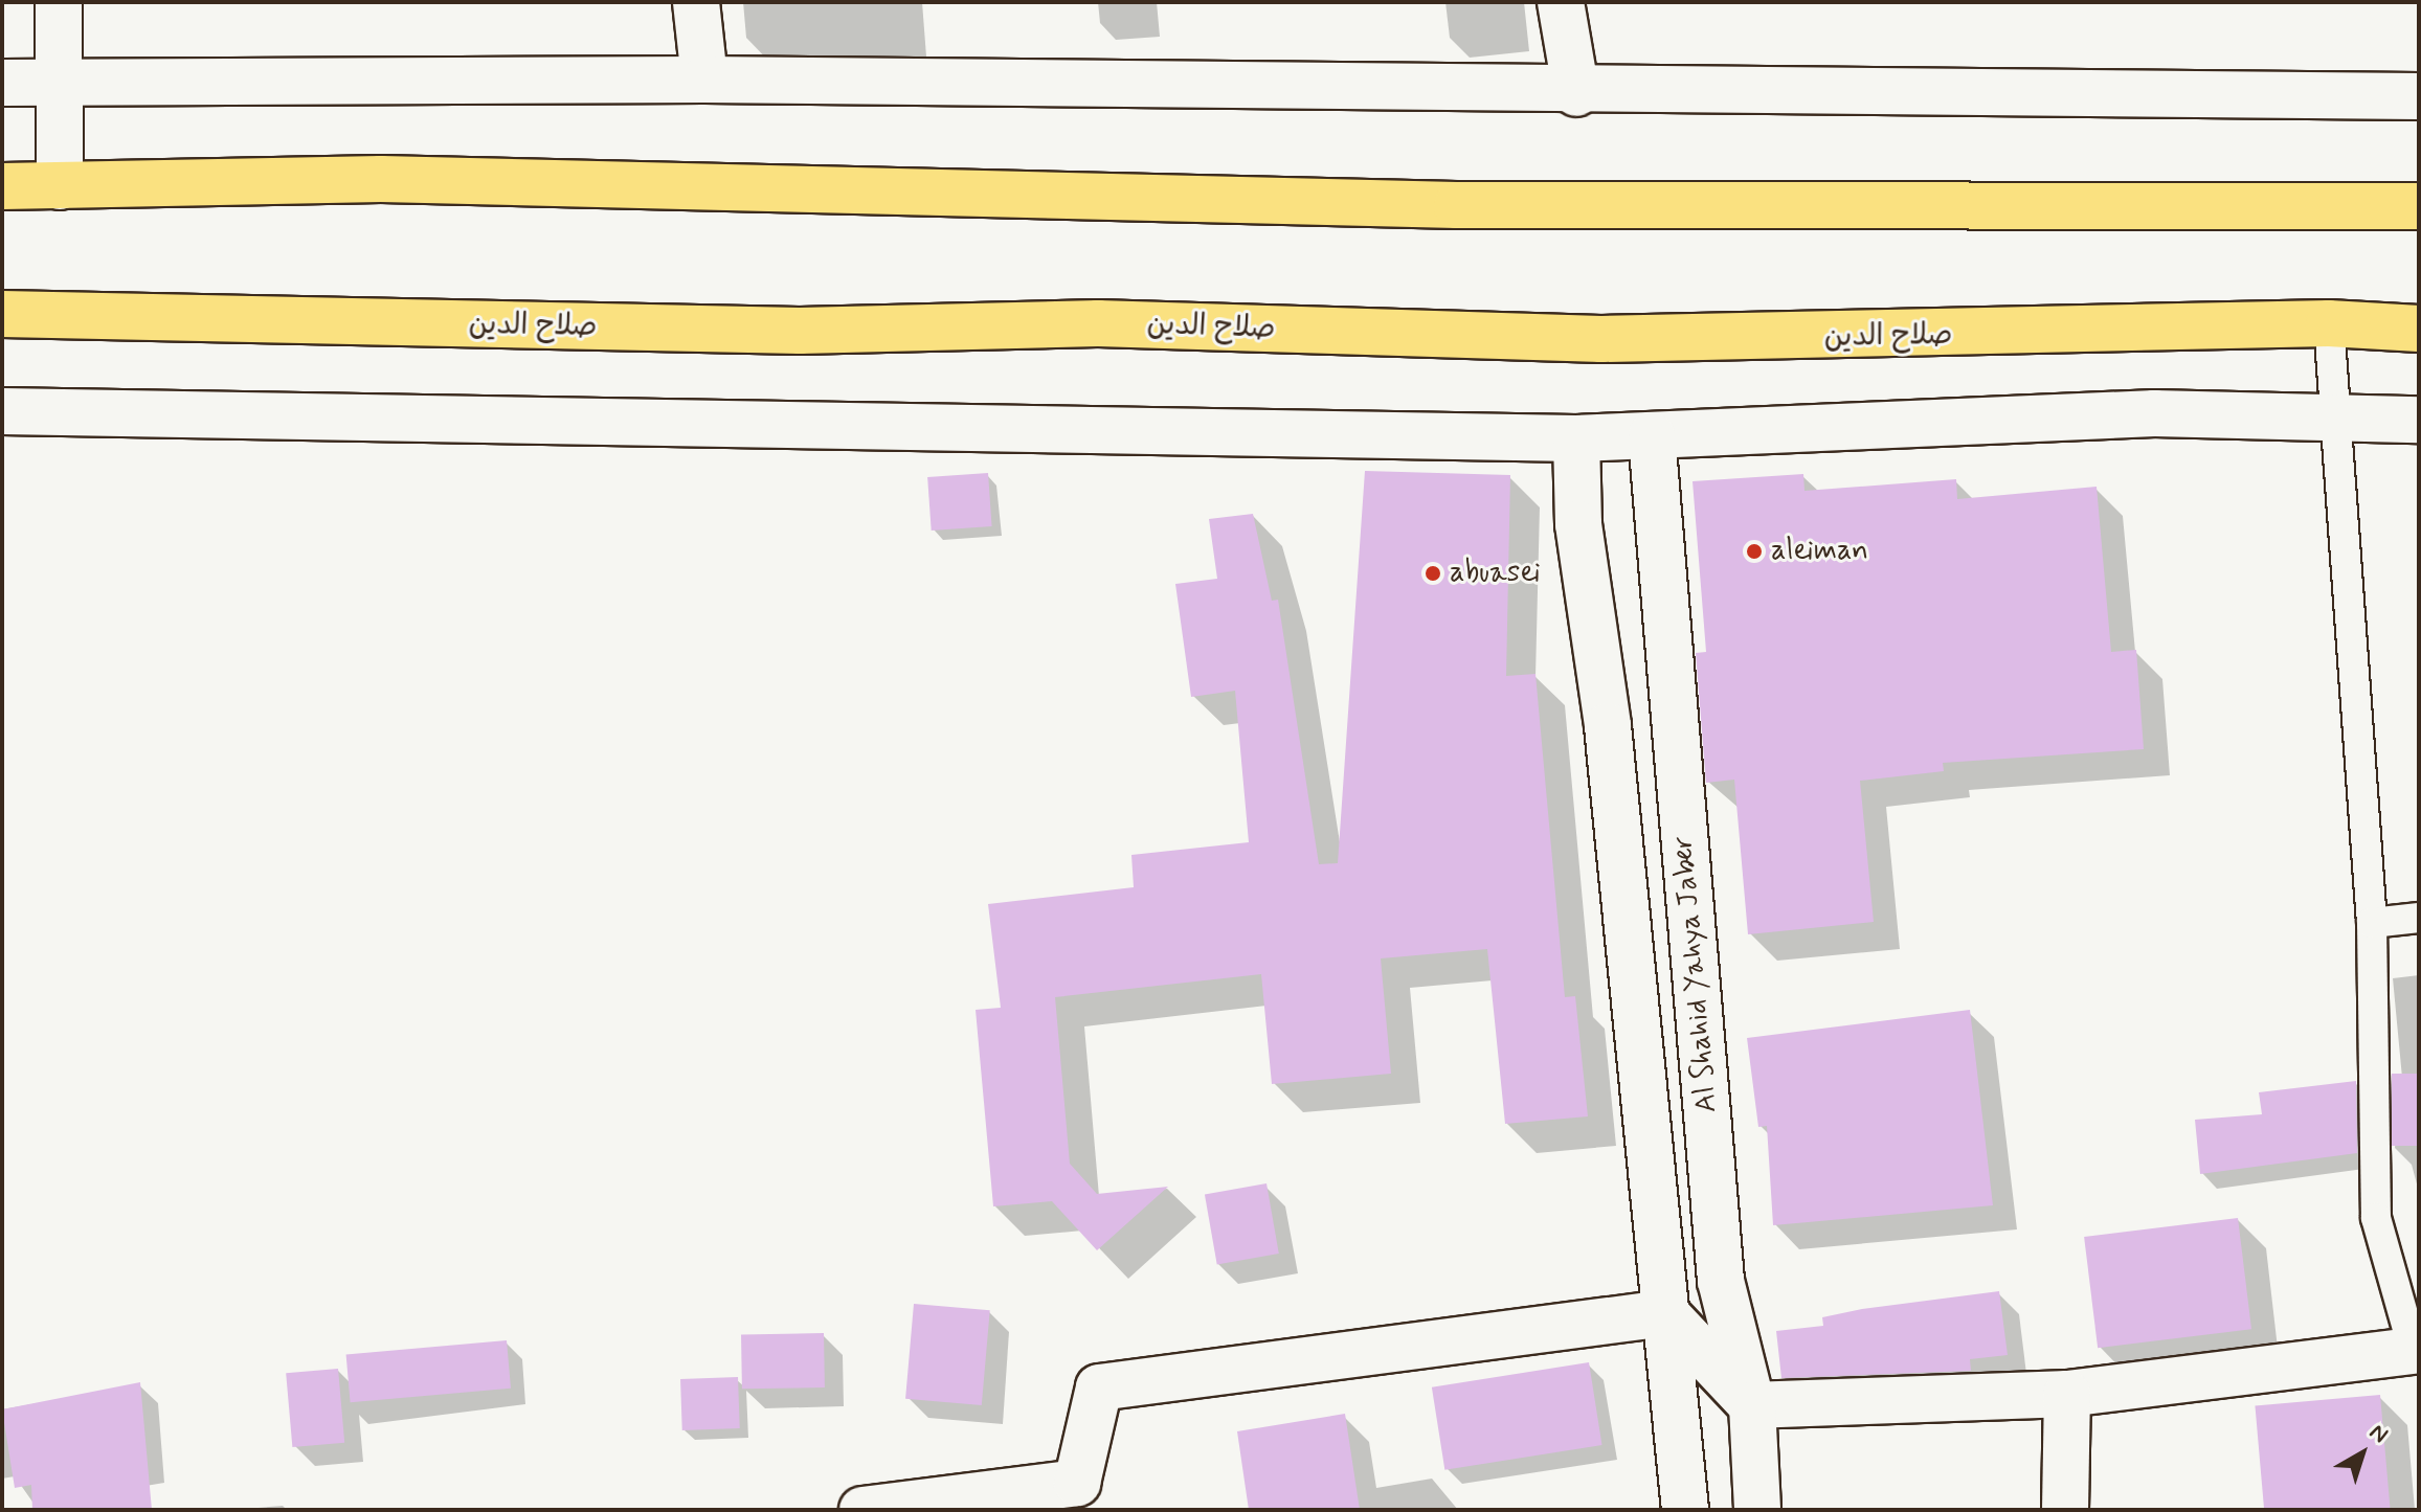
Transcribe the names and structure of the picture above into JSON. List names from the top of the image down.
{
  "streets": {
    "highway": ["صلاح الدين"],
    "street": ["Al Shahid Yahya Jaber"]
  },
  "places": ["aleiman", "abuasei"],
  "north": "top right"
}
